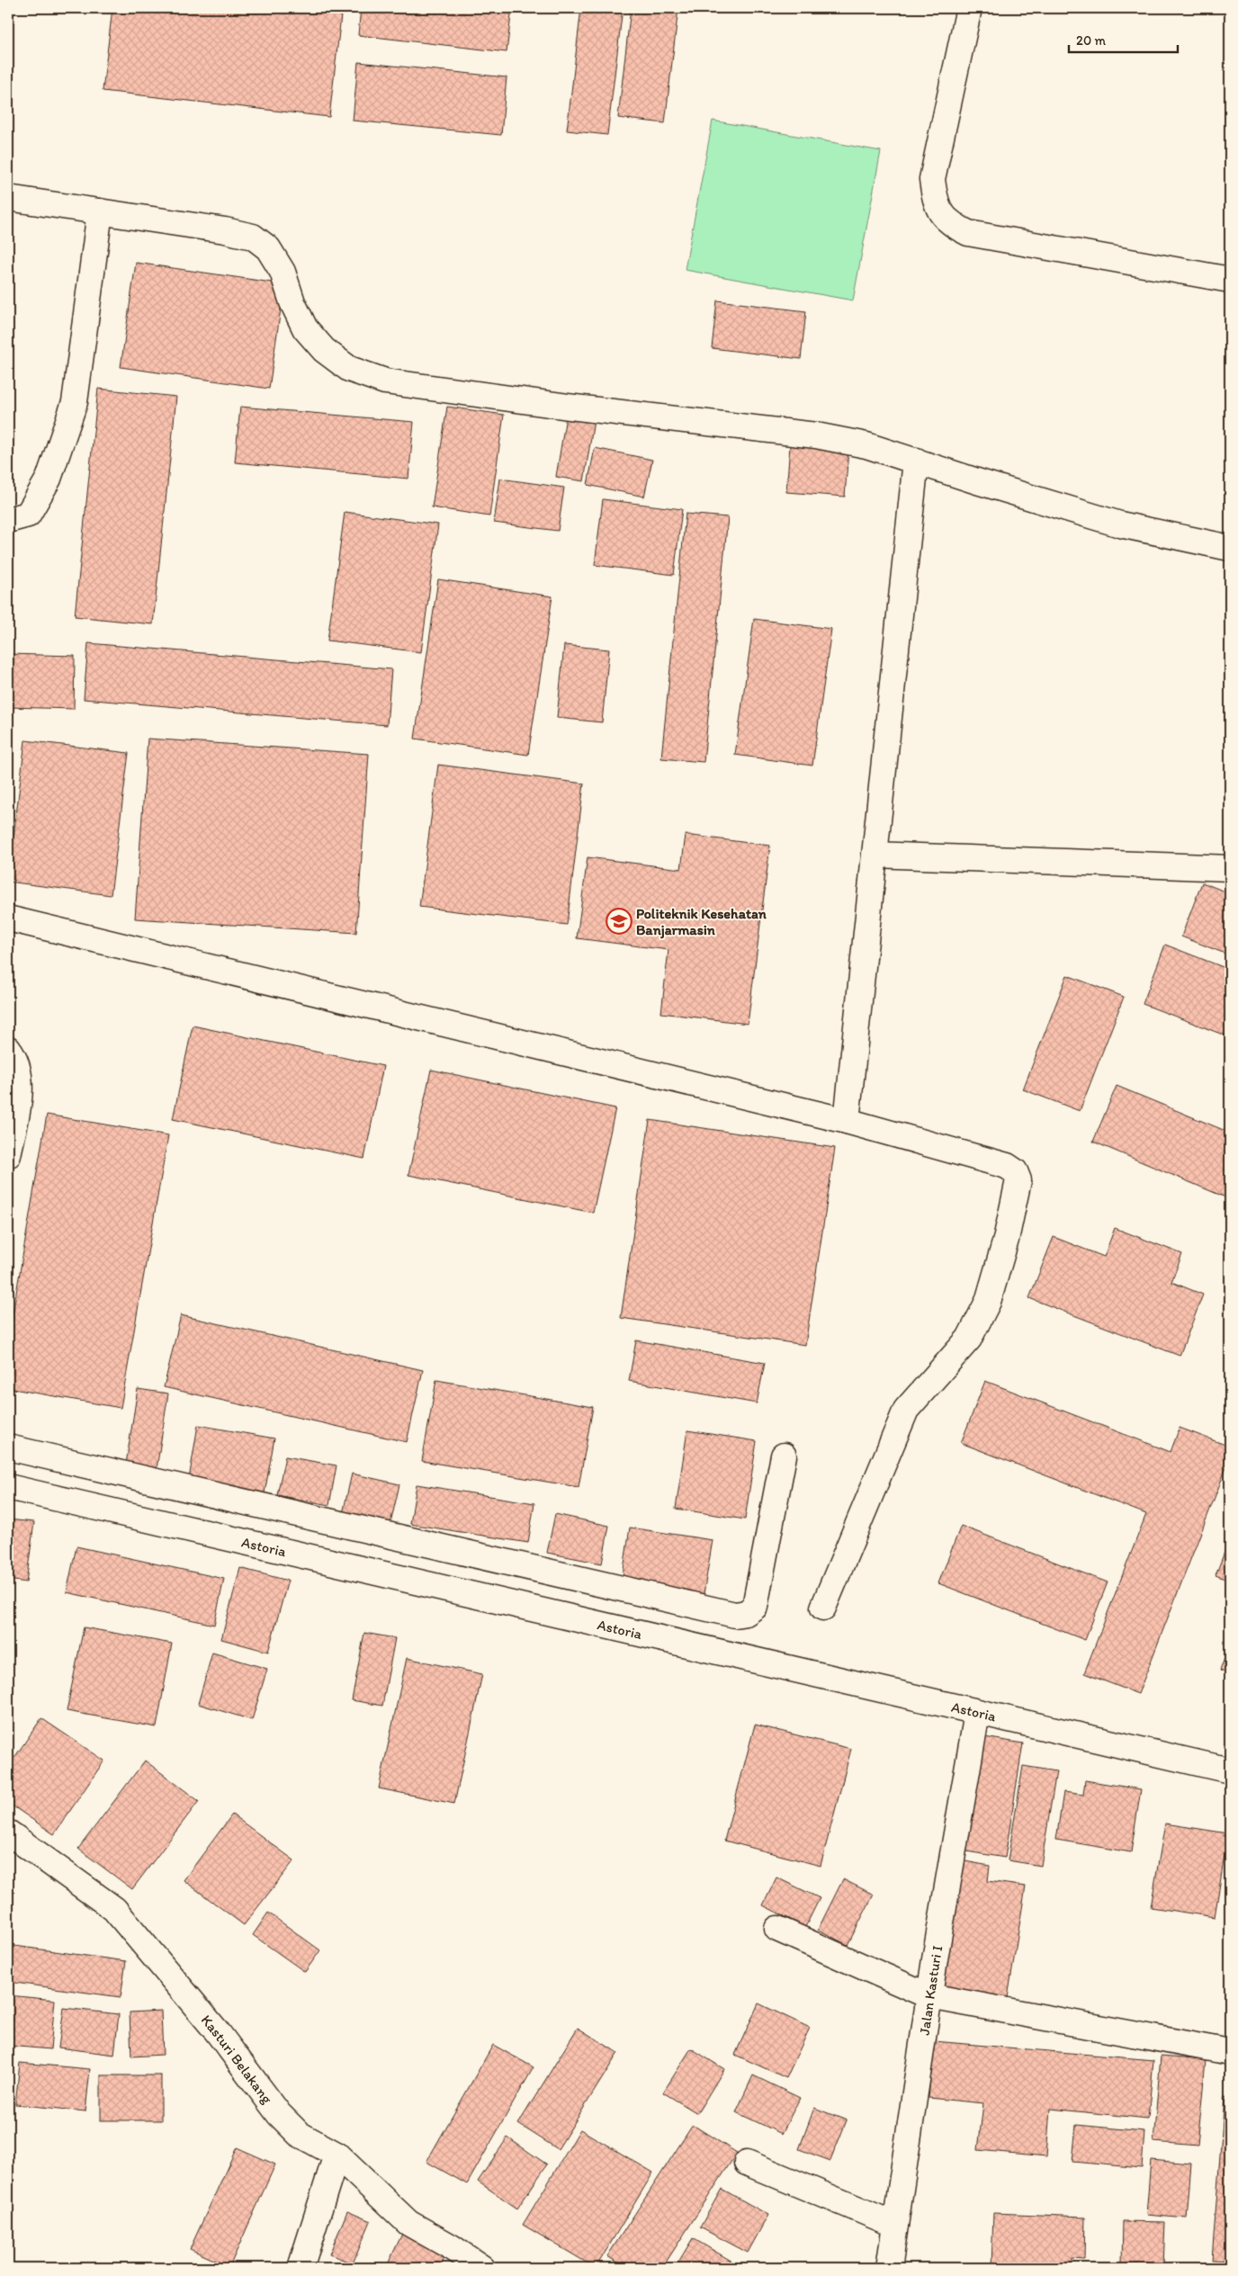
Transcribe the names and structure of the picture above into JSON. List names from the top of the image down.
{
  "streets": {
    "street": ["Astoria", "Jalan Kasturi I", "Kasturi Belakang"]
  },
  "crossings": [
    ["Astoria", "Jalan Kasturi I"]
  ],
  "places": {
    "school or university": ["Politeknik Kesehatan Banjarmasin"]
  },
  "scale_bar": "20 m"
}
